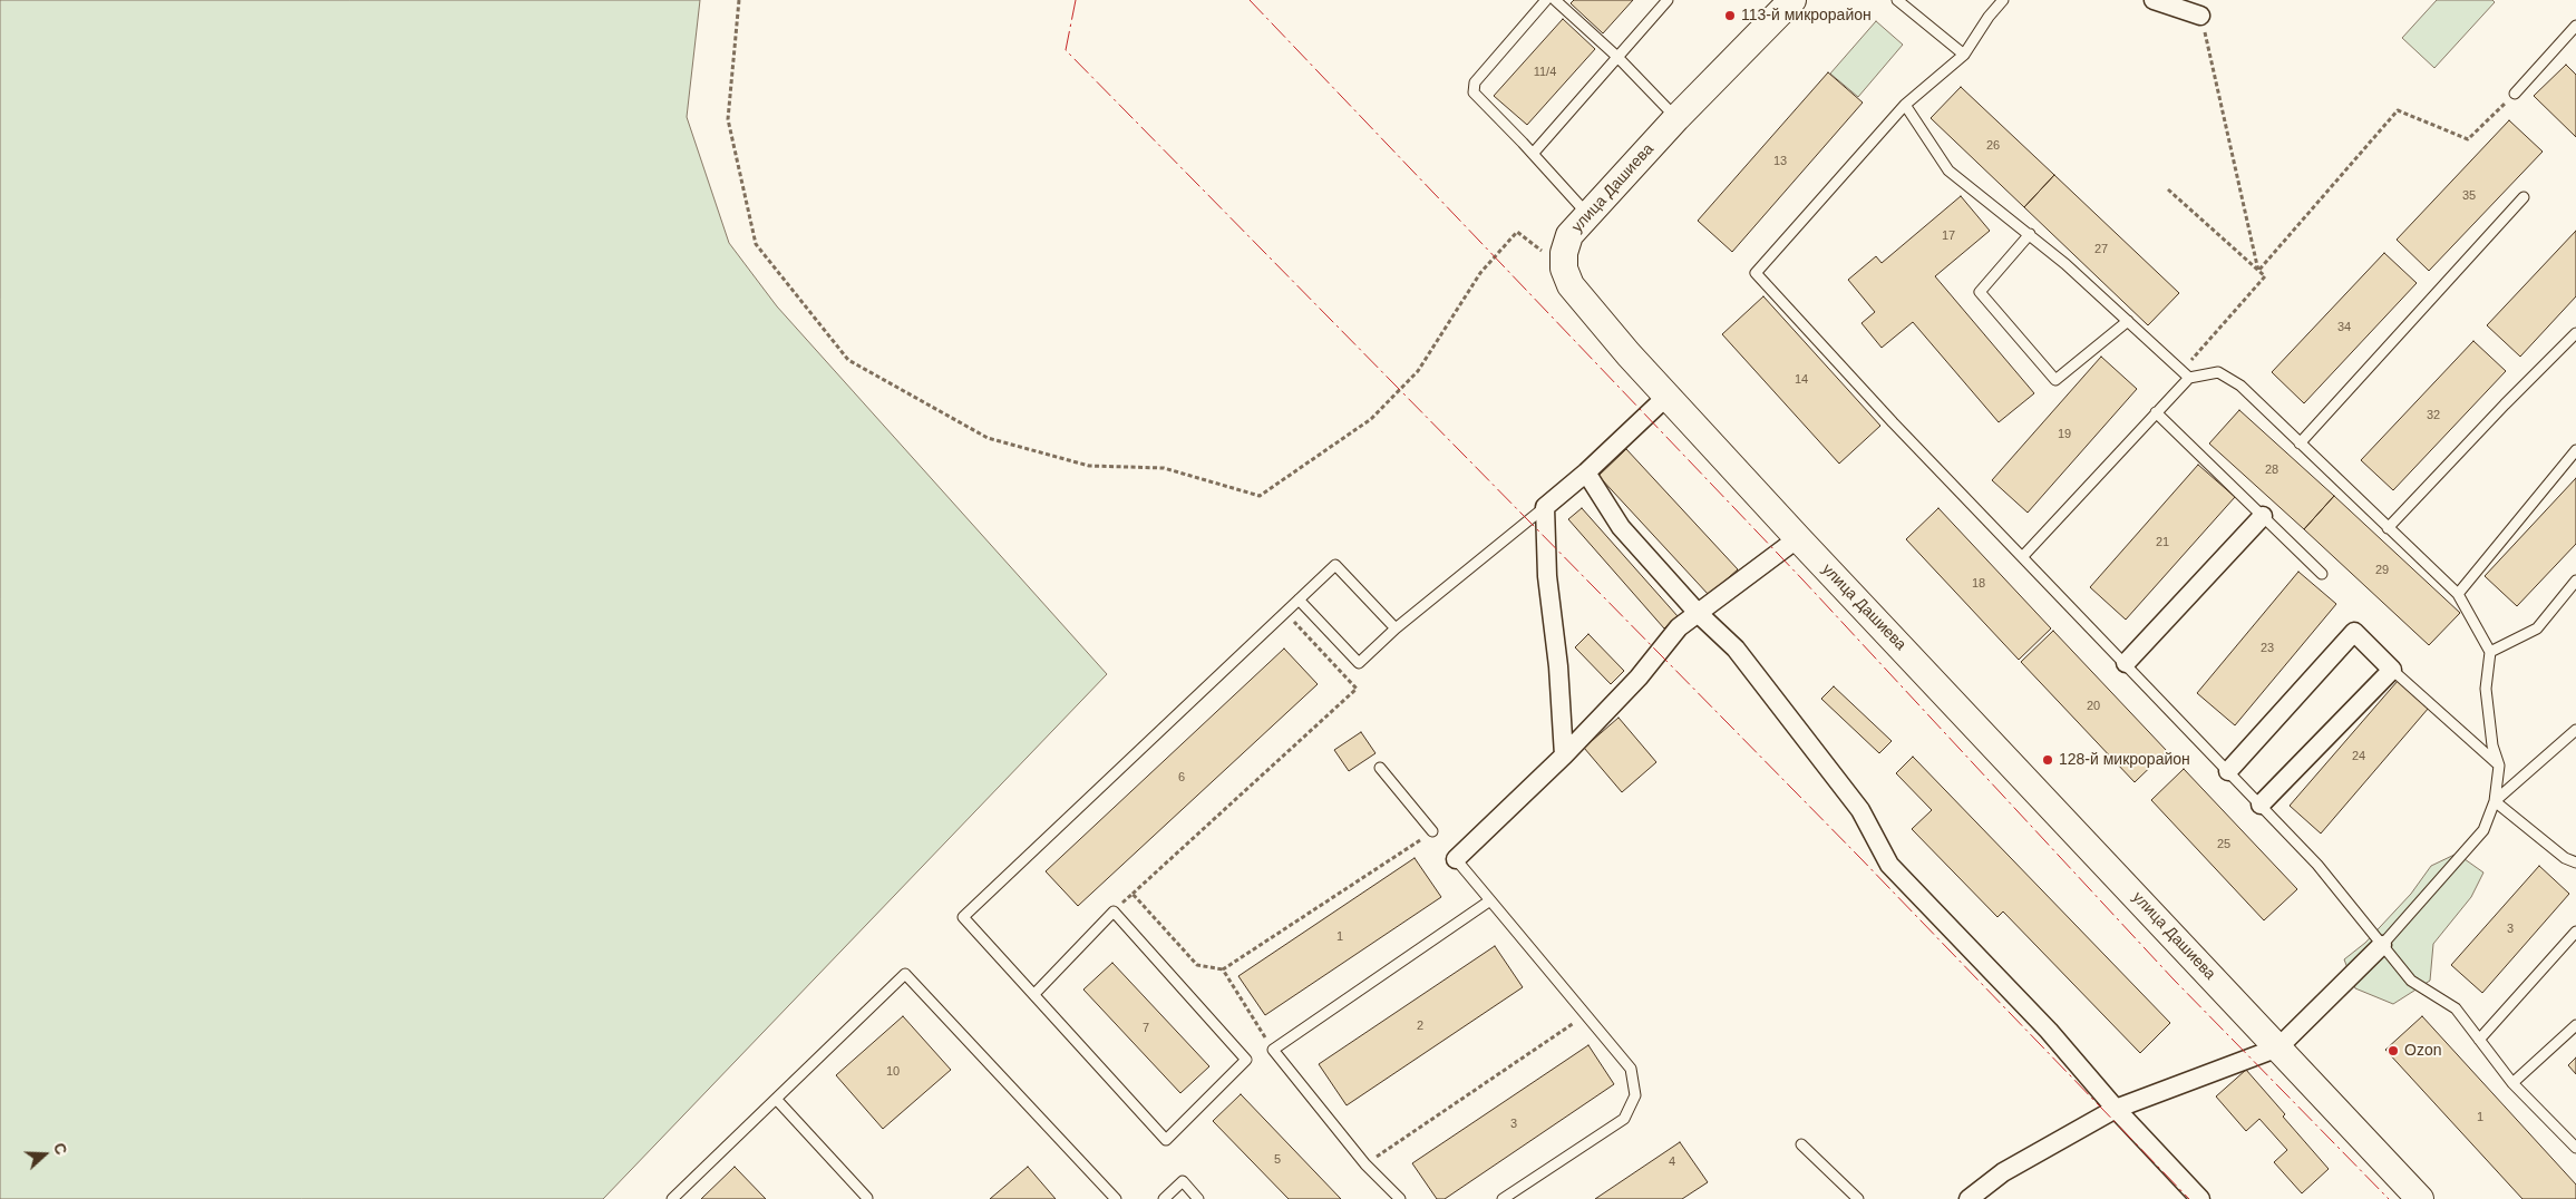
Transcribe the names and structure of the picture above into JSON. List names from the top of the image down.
{
  "streets": {
    "street": ["улица Дашиева"]
  },
  "places": ["113-й микрорайон", "128-й микрорайон", "Ozon"],
  "house_numbers": [
    "11/4",
    "26",
    "13",
    "35",
    "17",
    "27",
    "34",
    "14",
    "32",
    "19",
    "28",
    "21",
    "29",
    "18",
    "23",
    "20",
    "24",
    "6",
    "25",
    "3",
    "1",
    "2",
    "7",
    "10",
    "1",
    "3",
    "5",
    "4"
  ],
  "north": "right"
}
